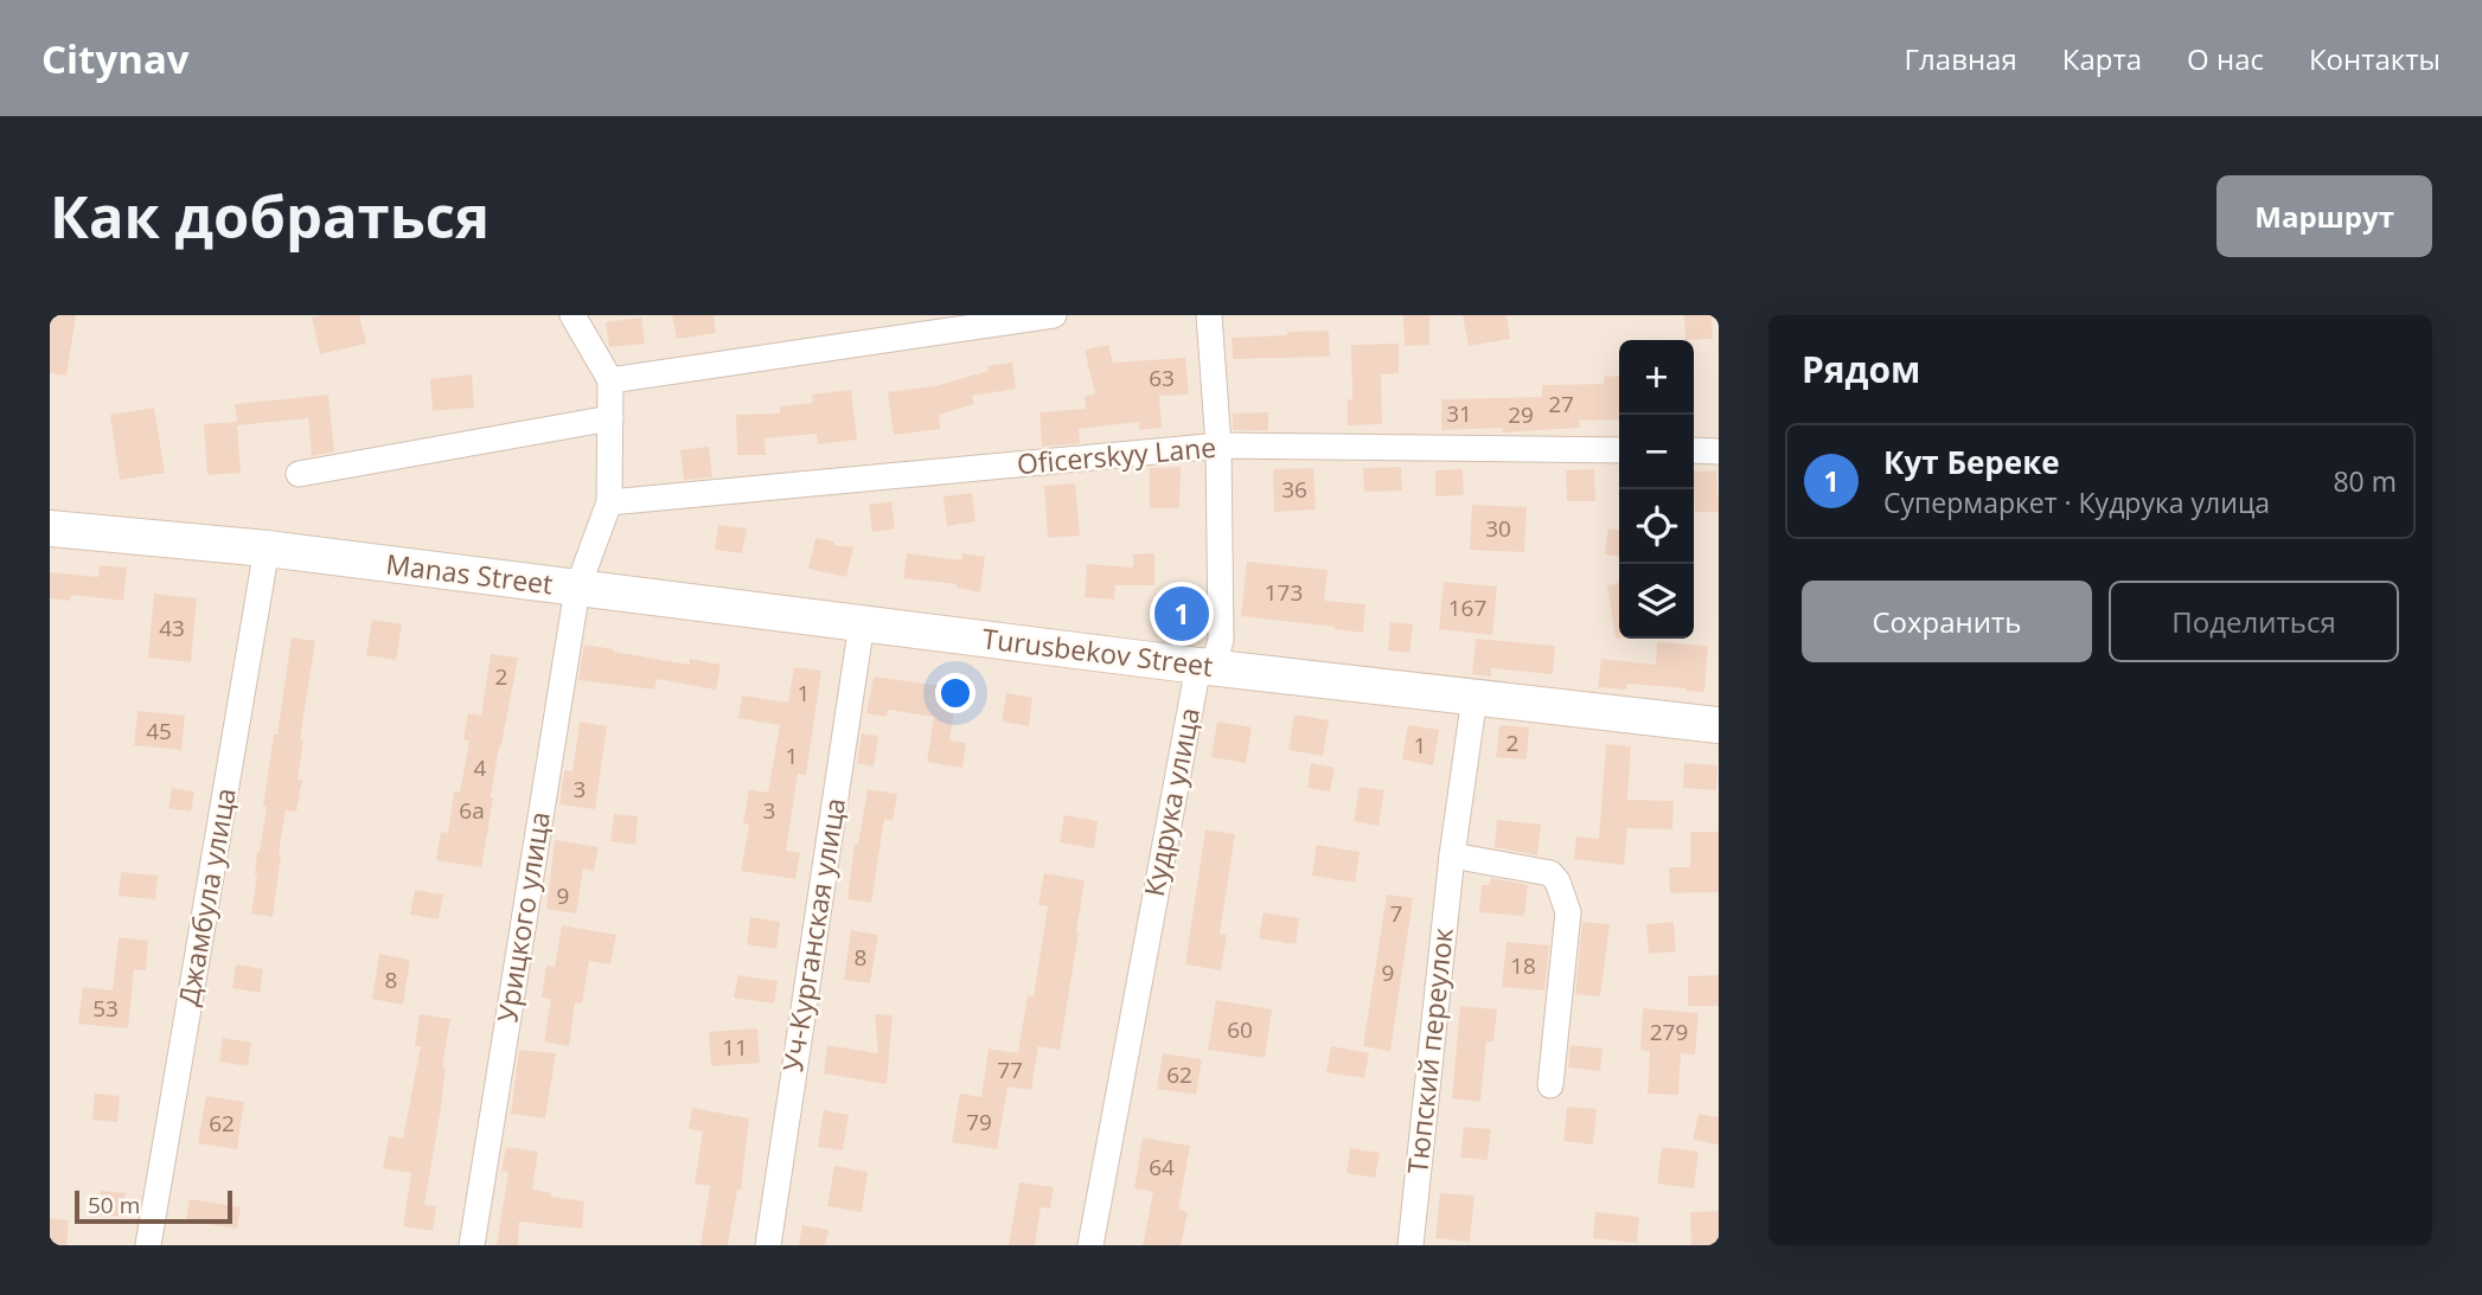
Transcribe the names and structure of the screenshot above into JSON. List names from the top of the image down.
{
  "streets": {
    "street": [
      "Oficerskyy Lane",
      "Manas Street",
      "Turusbekov Street",
      "Кудрука улица",
      "Джамбула улица",
      "Урицкого улица",
      "Уч-Курганская улица",
      "Тюпский переулок"
    ]
  },
  "crossings": [
    ["Oficerskyy Lane", "Manas Street"],
    ["Oficerskyy Lane", "Кудрука улица"],
    ["Manas Street", "Turusbekov Street"],
    ["Manas Street", "Джамбула улица"],
    ["Manas Street", "Урицкого улица"],
    ["Turusbekov Street", "Кудрука улица"],
    ["Turusbekov Street", "Урицкого улица"],
    ["Turusbekov Street", "Уч-Курганская улица"],
    ["Turusbekov Street", "Тюпский переулок"]
  ],
  "house_numbers": [
    "63",
    "27",
    "31",
    "29",
    "36",
    "30",
    "173",
    "167",
    "43",
    "2",
    "1",
    "45",
    "2",
    "1",
    "1",
    "4",
    "3",
    "6а",
    "3",
    "9",
    "7",
    "8",
    "18",
    "9",
    "8",
    "53",
    "60",
    "279",
    "11",
    "77",
    "62",
    "79",
    "62",
    "64"
  ],
  "scale_bar": "50 m",
  "page": {
    "header": "Citynav",
    "nav": [
      "Главная",
      "Карта",
      "О нас",
      "Контакты"
    ],
    "buttons": [
      "Маршрут",
      ["Сохранить", "Поделиться"]
    ],
    "title": "Как добраться",
    "heading": "Рядом",
    "map_buttons": ["+", "−"],
    "list": [
      {
        "mark": "1",
        "name": "Кут Береке",
        "note": "Супермаркет · Кудрука улица",
        "value": "80 m"
      }
    ],
    "pins": "1",
    "scale": "50 m"
  }
}
